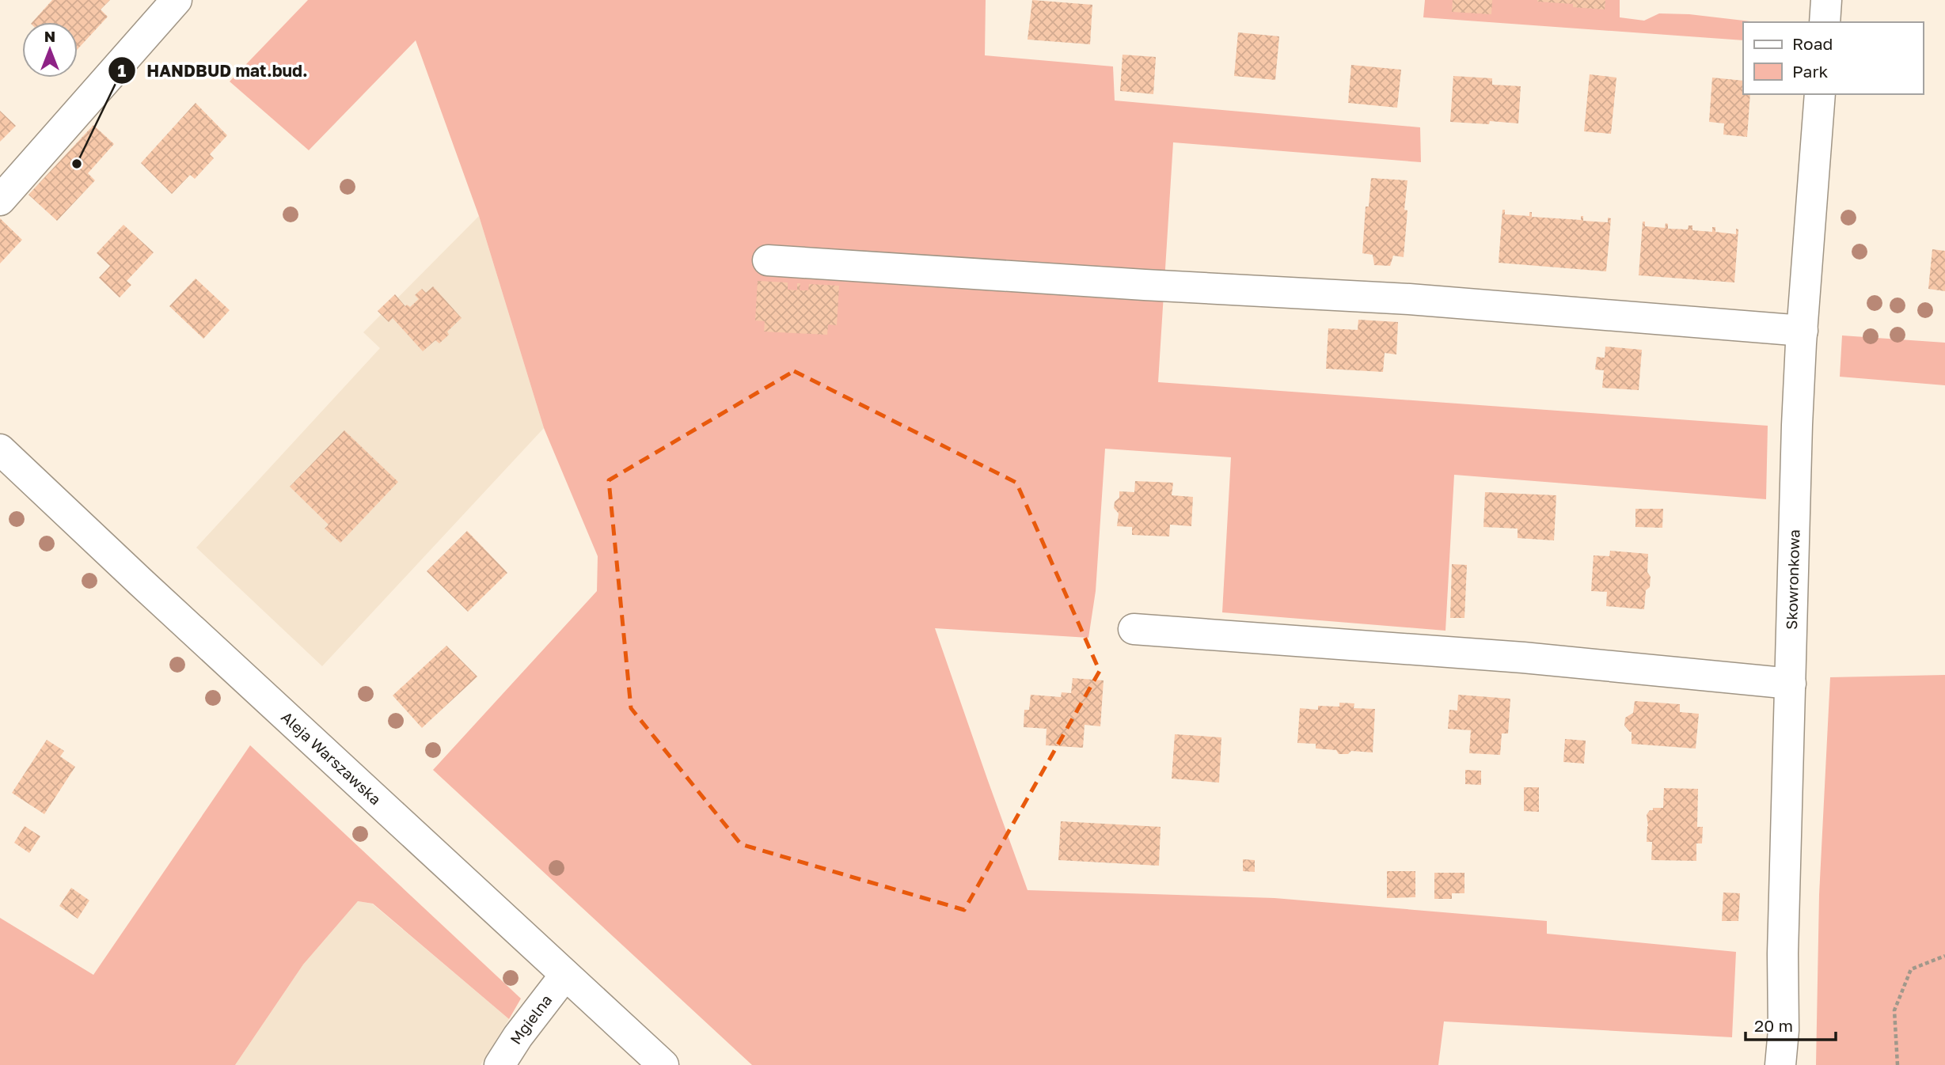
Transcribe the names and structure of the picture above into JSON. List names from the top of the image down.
{
  "streets": {
    "street": ["Skowronkowa", "Aleja Warszawska", "Mgielna"]
  },
  "crossings": [
    ["Aleja Warszawska", "Mgielna"]
  ],
  "places": ["HANDBUD mat.bud."],
  "legend": ["Road", "Park"],
  "scale_bar": "20 m",
  "north": "top"
}
